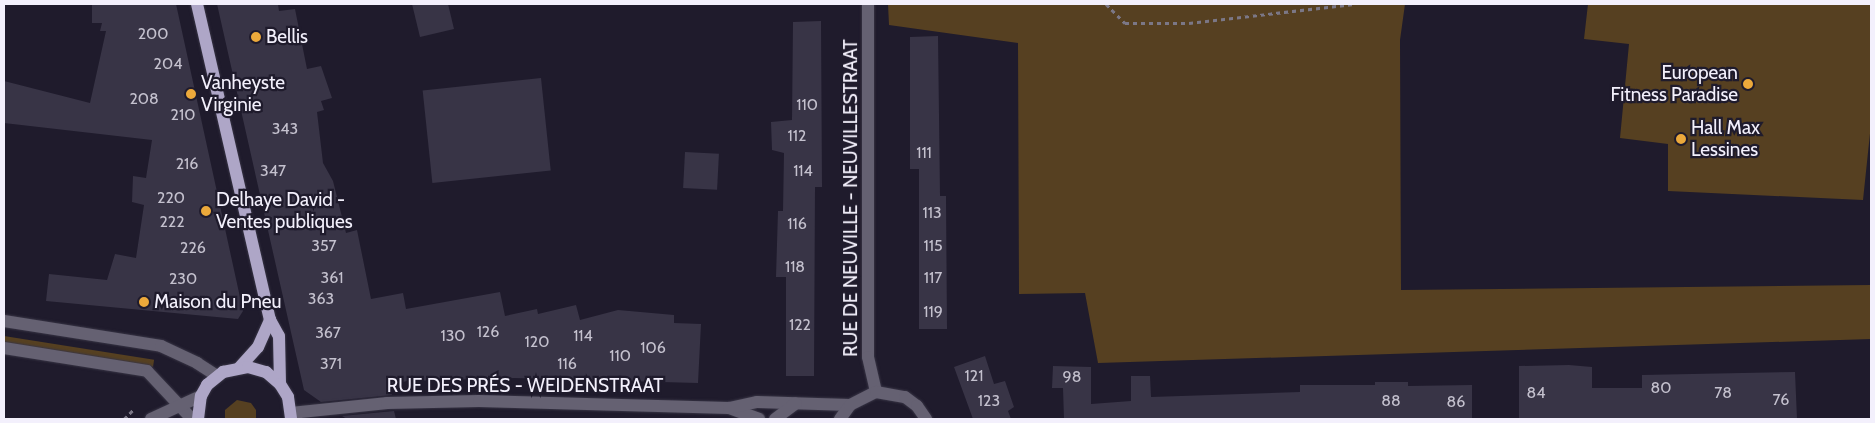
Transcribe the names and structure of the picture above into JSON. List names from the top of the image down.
{
  "streets": {
    "street": ["RUE DE NEUVILLE - NEUVILLESTRAAT", "RUE DES PRÉS - WEIDENSTRAAT"]
  },
  "crossings": [
    ["RUE DE NEUVILLE - NEUVILLESTRAAT", "RUE DES PRÉS - WEIDENSTRAAT"]
  ],
  "places": [
    "Bellis",
    "European Fitness Paradise",
    "Vanheyste Virginie",
    "Hall Max Lessines",
    "Delhaye David - Ventes publiques",
    "Maison du Pneu"
  ],
  "house_numbers": [
    "200",
    "204",
    "208",
    "110",
    "210",
    "343",
    "112",
    "111",
    "216",
    "347",
    "114",
    "220",
    "113",
    "222",
    "116",
    "357",
    "115",
    "226",
    "118",
    "361",
    "117",
    "230",
    "363",
    "119",
    "122",
    "126",
    "367",
    "130",
    "114",
    "120",
    "106",
    "110",
    "371",
    "116",
    "121",
    "98",
    "80",
    "84",
    "78",
    "76",
    "123",
    "88",
    "86"
  ]
}
